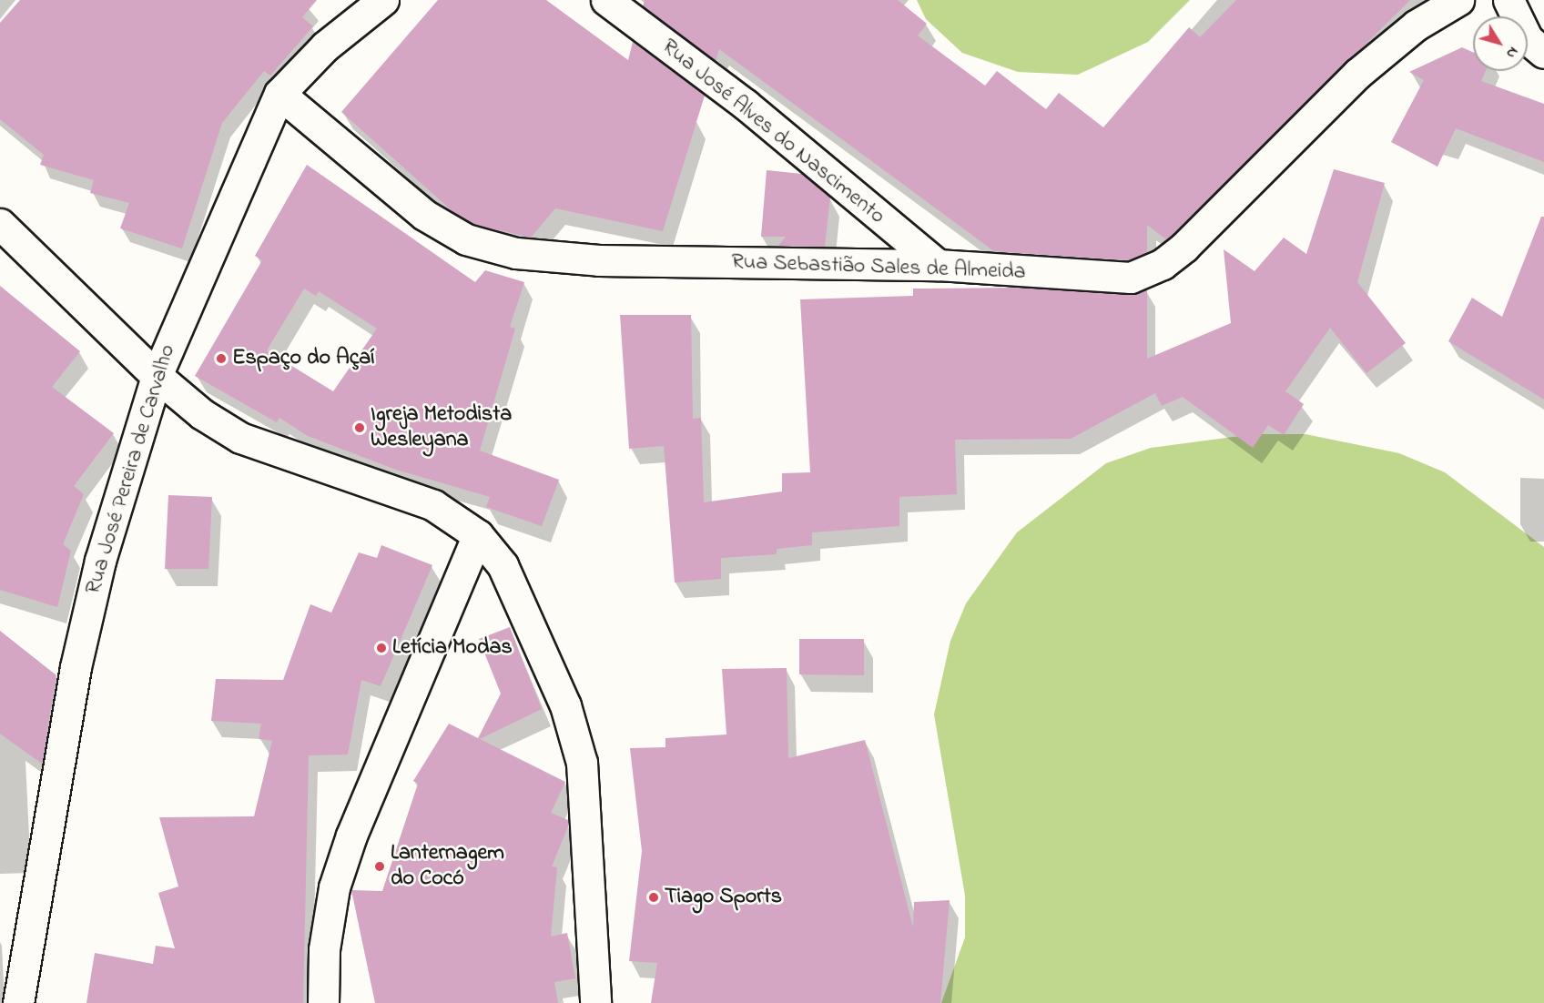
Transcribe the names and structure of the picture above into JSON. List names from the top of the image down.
{
  "streets": {
    "street": ["Rua José Alves do Nascimento", "Rua Sebastião Sales de Almeida", "Rua José Pereira de Carvalho"]
  },
  "crossings": [
    ["Rua José Alves do Nascimento", "Rua Sebastião Sales de Almeida"],
    ["Rua Sebastião Sales de Almeida", "Rua José Pereira de Carvalho"]
  ],
  "places": [
    "Espaço do Açaí",
    "Igreja Metodista Wesleyana",
    "Letícia Modas",
    "Lanternagem do Cocó",
    "Tiago Sports"
  ],
  "north": "bottom right"
}
